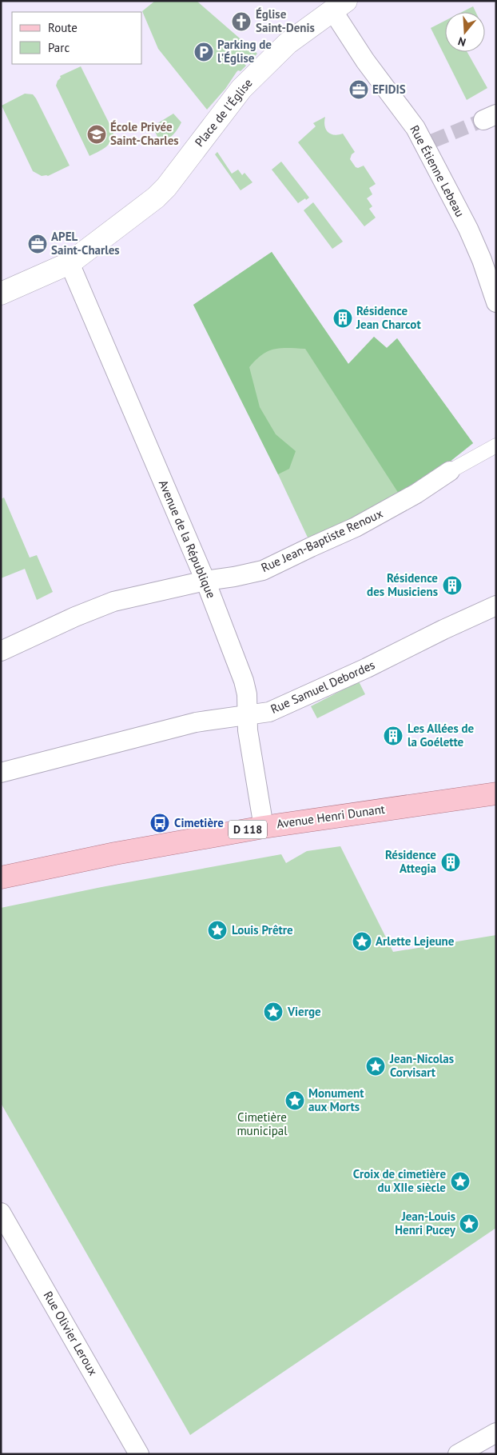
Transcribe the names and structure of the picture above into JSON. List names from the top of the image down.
{
  "streets": {
    "main road": ["Place de l'Église", "Avenue Henri Dunant", "D 118"],
    "street": [
      "Rue Étienne Lebeau",
      "Avenue de la République",
      "Rue Jean-Baptiste Renoux",
      "Rue Samuel Debordes",
      "Rue Olivier Leroux"
    ]
  },
  "crossings": [
    ["Place de l'Église", "Rue Étienne Lebeau"],
    ["Place de l'Église", "Avenue de la République"],
    ["Avenue de la République", "Rue Jean-Baptiste Renoux"],
    ["Avenue de la République", "Rue Samuel Debordes"],
    ["Avenue de la République", "Avenue Henri Dunant"]
  ],
  "parks": ["Cimetière municipal"],
  "places": {
    "church": ["Église Saint-Denis"],
    "parking": ["Parking de l'Église"],
    "office": ["EFIDIS", "APEL Saint-Charles"],
    "school or university": ["École Privée Saint-Charles"],
    "building": [
      "Résidence Jean Charcot",
      "Résidence des Musiciens",
      "Les Allées de la Goélette",
      "Résidence Attegia"
    ],
    "bus stop": ["Cimetière"],
    "place": [
      "Louis Prêtre",
      "Arlette Lejeune",
      "Vierge",
      "Jean-Nicolas Corvisart",
      "Monument aux Morts",
      "Croix de cimetière du XIIe siècle",
      "Jean-Louis Henri Pucey"
    ]
  },
  "legend": ["Route", "Parc"],
  "north": "bottom"
}
